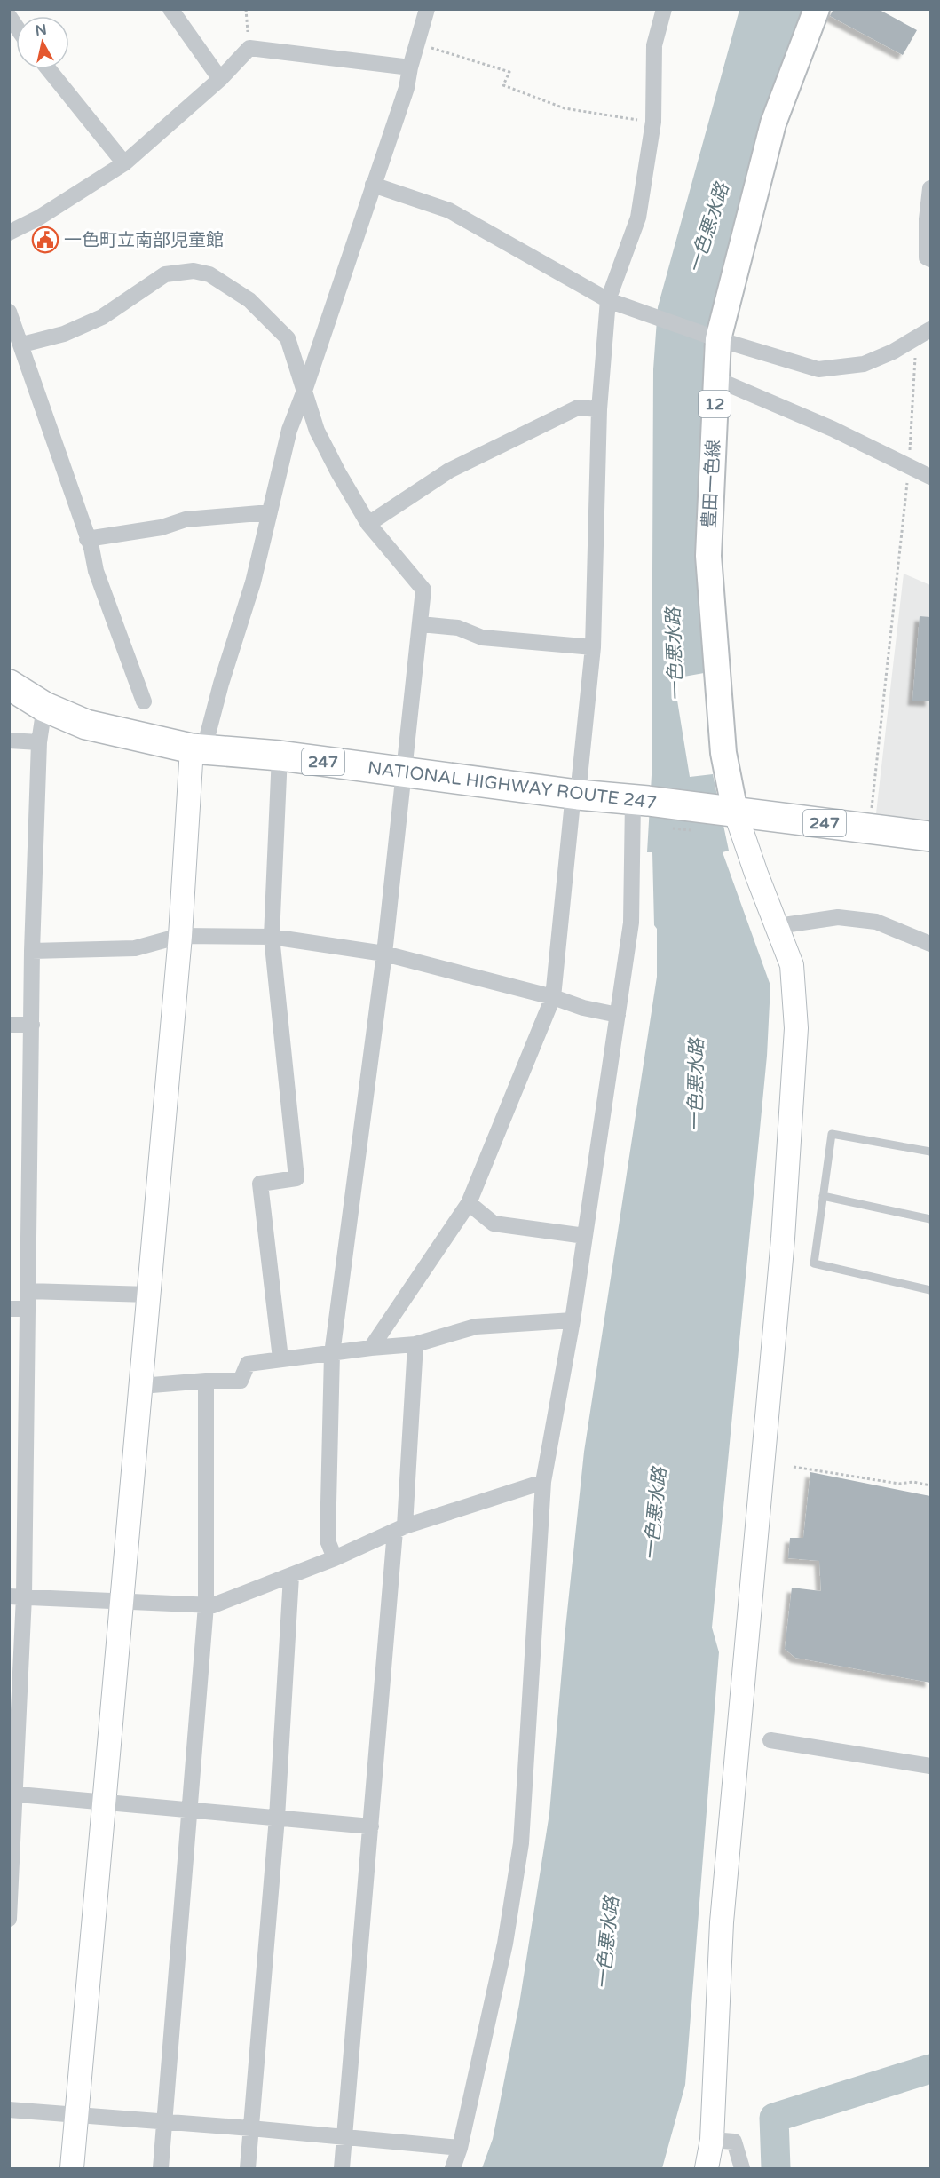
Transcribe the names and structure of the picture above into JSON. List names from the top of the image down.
{
  "streets": {
    "highway": ["247", "NATIONAL HIGHWAY ROUTE 247"],
    "main road": ["12", "豊田一色線"]
  },
  "crossings": [
    ["豊田一色線", "NATIONAL HIGHWAY ROUTE 247"]
  ],
  "water": ["一色悪水路"],
  "places": {
    "public building": ["一色町立南部児童館"]
  },
  "north": "top"
}
